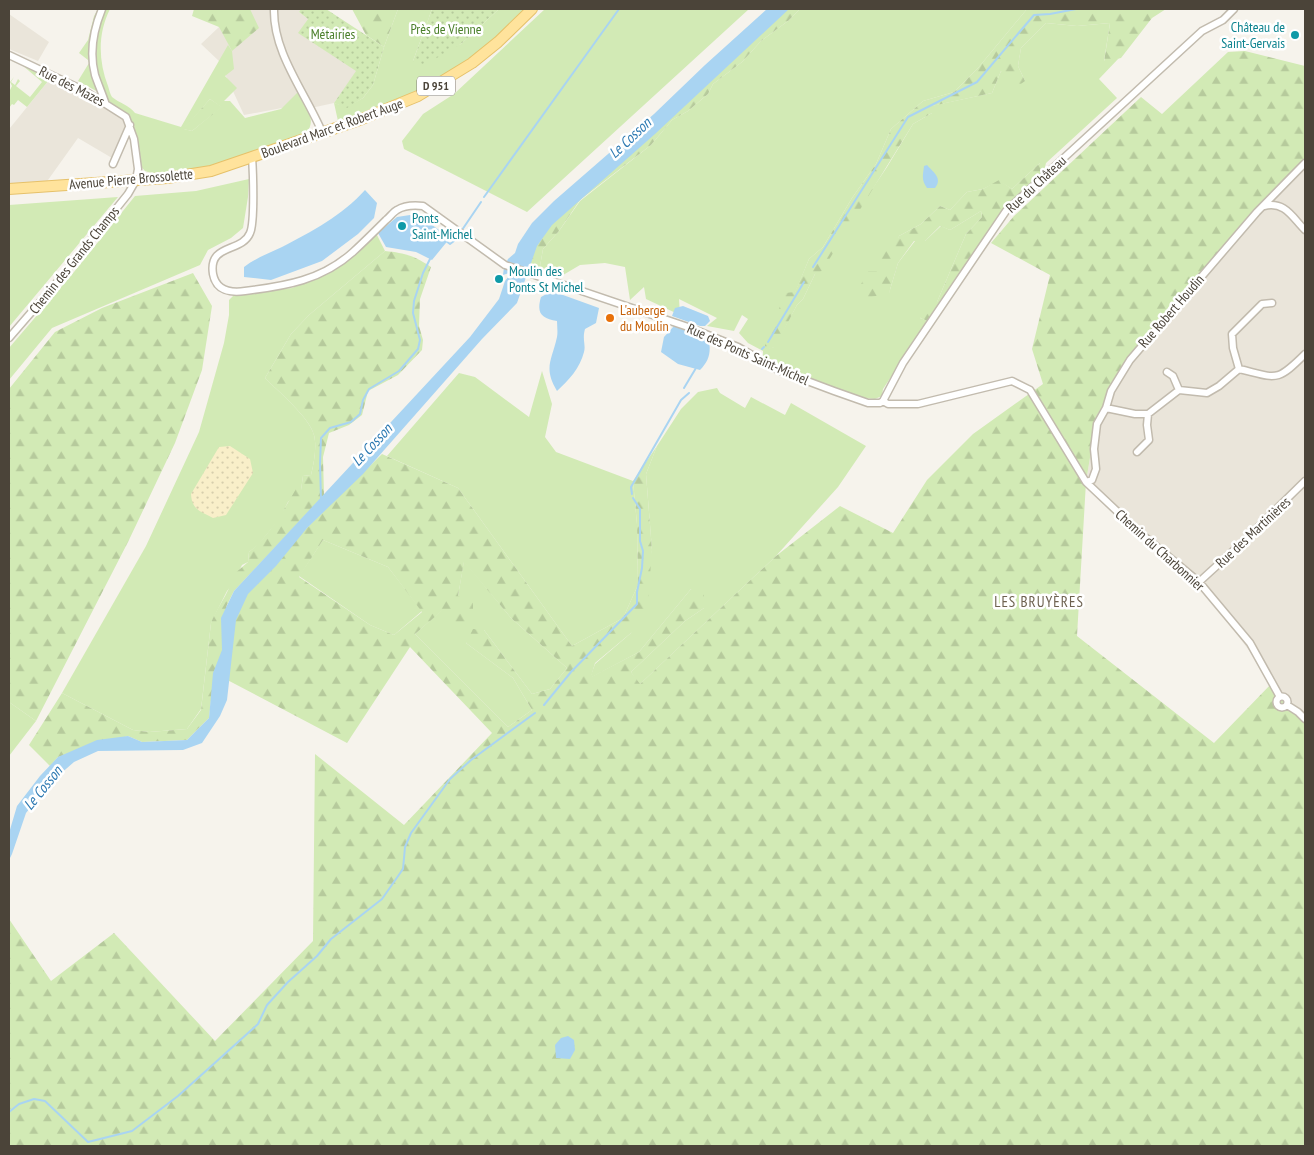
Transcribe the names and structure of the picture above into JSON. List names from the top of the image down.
{
  "streets": {
    "main road": ["D 951", "Boulevard Marc et Robert Auge", "Avenue Pierre Brossolette"],
    "street": [
      "Rue des Mazes",
      "Rue du Château",
      "Chemin des Grands Champs",
      "Rue Robert Houdin",
      "Rue des Ponts Saint-Michel",
      "Rue des Martinières",
      "Chemin du Charbonnier"
    ]
  },
  "crossings": [
    ["Boulevard Marc et Robert Auge", "Avenue Pierre Brossolette"],
    ["Boulevard Marc et Robert Auge", "Rue des Ponts Saint-Michel"],
    ["Avenue Pierre Brossolette", "Chemin des Grands Champs"],
    ["Avenue Pierre Brossolette", "Rue des Ponts Saint-Michel"],
    ["Rue du Château", "Rue des Ponts Saint-Michel"],
    ["Rue Robert Houdin", "Rue des Ponts Saint-Michel"],
    ["Rue Robert Houdin", "Chemin du Charbonnier"],
    ["Rue des Ponts Saint-Michel", "Chemin du Charbonnier"],
    ["Rue des Martinières", "Chemin du Charbonnier"]
  ],
  "districts": ["LES BRUYÈRES"],
  "water": ["Le Cosson"],
  "parks": ["Près de Vienne", "Métairies"],
  "places": [
    "Château de Saint-Gervais",
    "Ponts Saint-Michel",
    "Moulin des Ponts St Michel",
    "L'auberge du Moulin"
  ]
}
